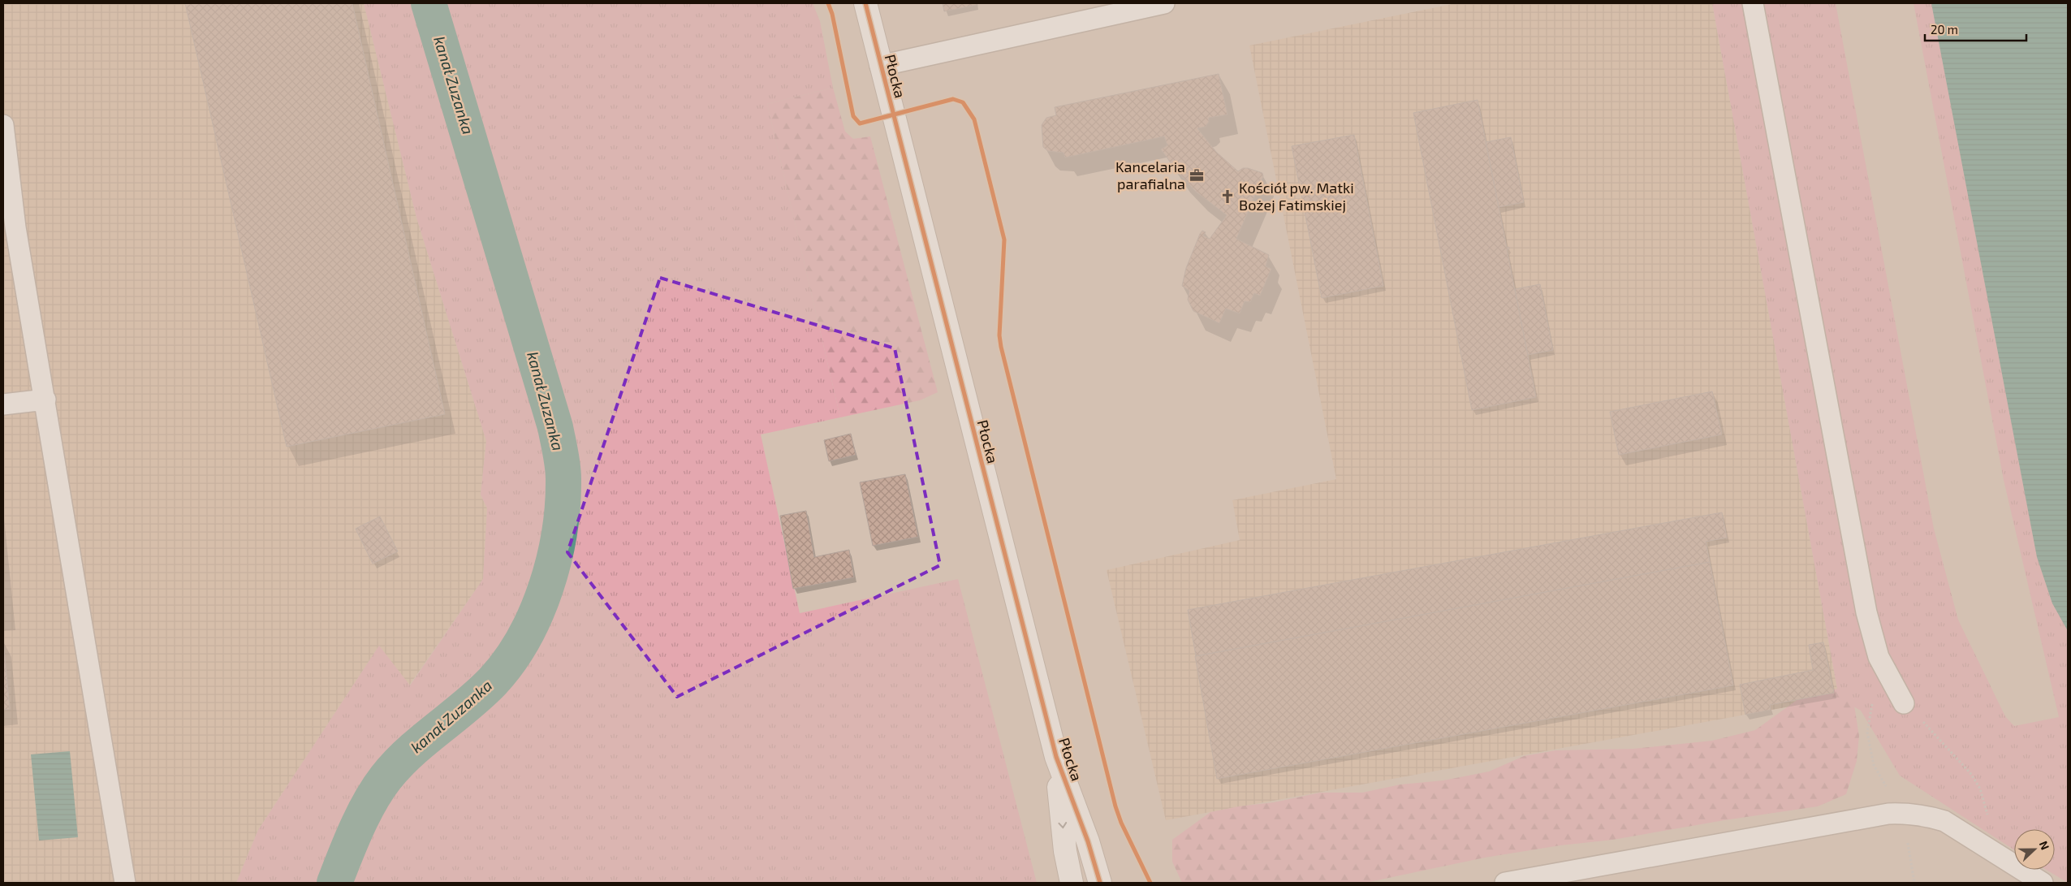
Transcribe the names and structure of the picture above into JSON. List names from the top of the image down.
{
  "streets": {
    "street": ["Płocka"]
  },
  "water": ["kanał Zuzanka"],
  "places": {
    "office": ["Kancelaria parafialna"],
    "church": ["Kościół pw. Matki Bożej Fatimskiej"]
  },
  "scale_bar": "20 m",
  "north": "right"
}
